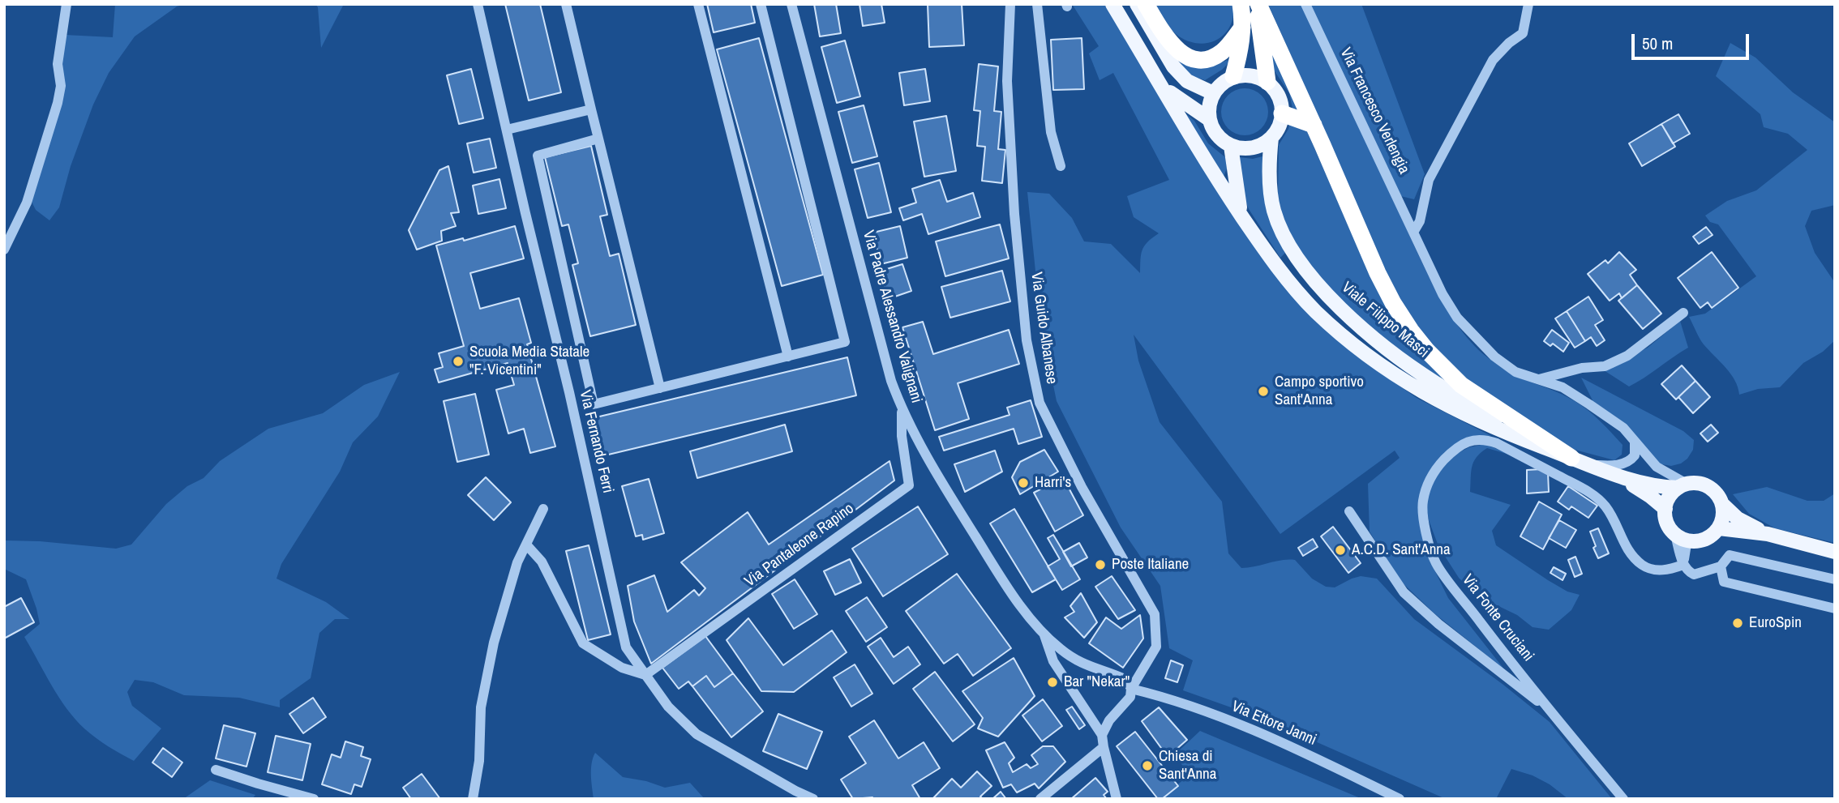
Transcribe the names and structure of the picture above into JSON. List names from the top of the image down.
{
  "streets": {
    "main road": ["Viale Filippo Masci"],
    "street": [
      "Via Francesco Verlengia",
      "Via Padre Alessandro Valignani",
      "Via Guido Albanese",
      "Via Fernando Ferri",
      "Via Pantaleone Rapino",
      "Via Fonte Cruciani",
      "Via Ettore Janni"
    ]
  },
  "crossings": [
    ["Via Francesco Verlengia", "Viale Filippo Masci"],
    ["Via Padre Alessandro Valignani", "Via Guido Albanese"],
    ["Via Padre Alessandro Valignani", "Via Pantaleone Rapino"],
    ["Via Padre Alessandro Valignani", "Via Ettore Janni"],
    ["Via Guido Albanese", "Via Ettore Janni"],
    ["Via Fernando Ferri", "Via Pantaleone Rapino"]
  ],
  "places": [
    "Scuola Media Statale \"F. Vicentini\"",
    "Campo sportivo Sant'Anna",
    "Harri's",
    "A.C.D. Sant'Anna",
    "Poste Italiane",
    "EuroSpin",
    "Bar \"Nekar\"",
    "Chiesa di Sant'Anna"
  ],
  "scale_bar": "50 m"
}
